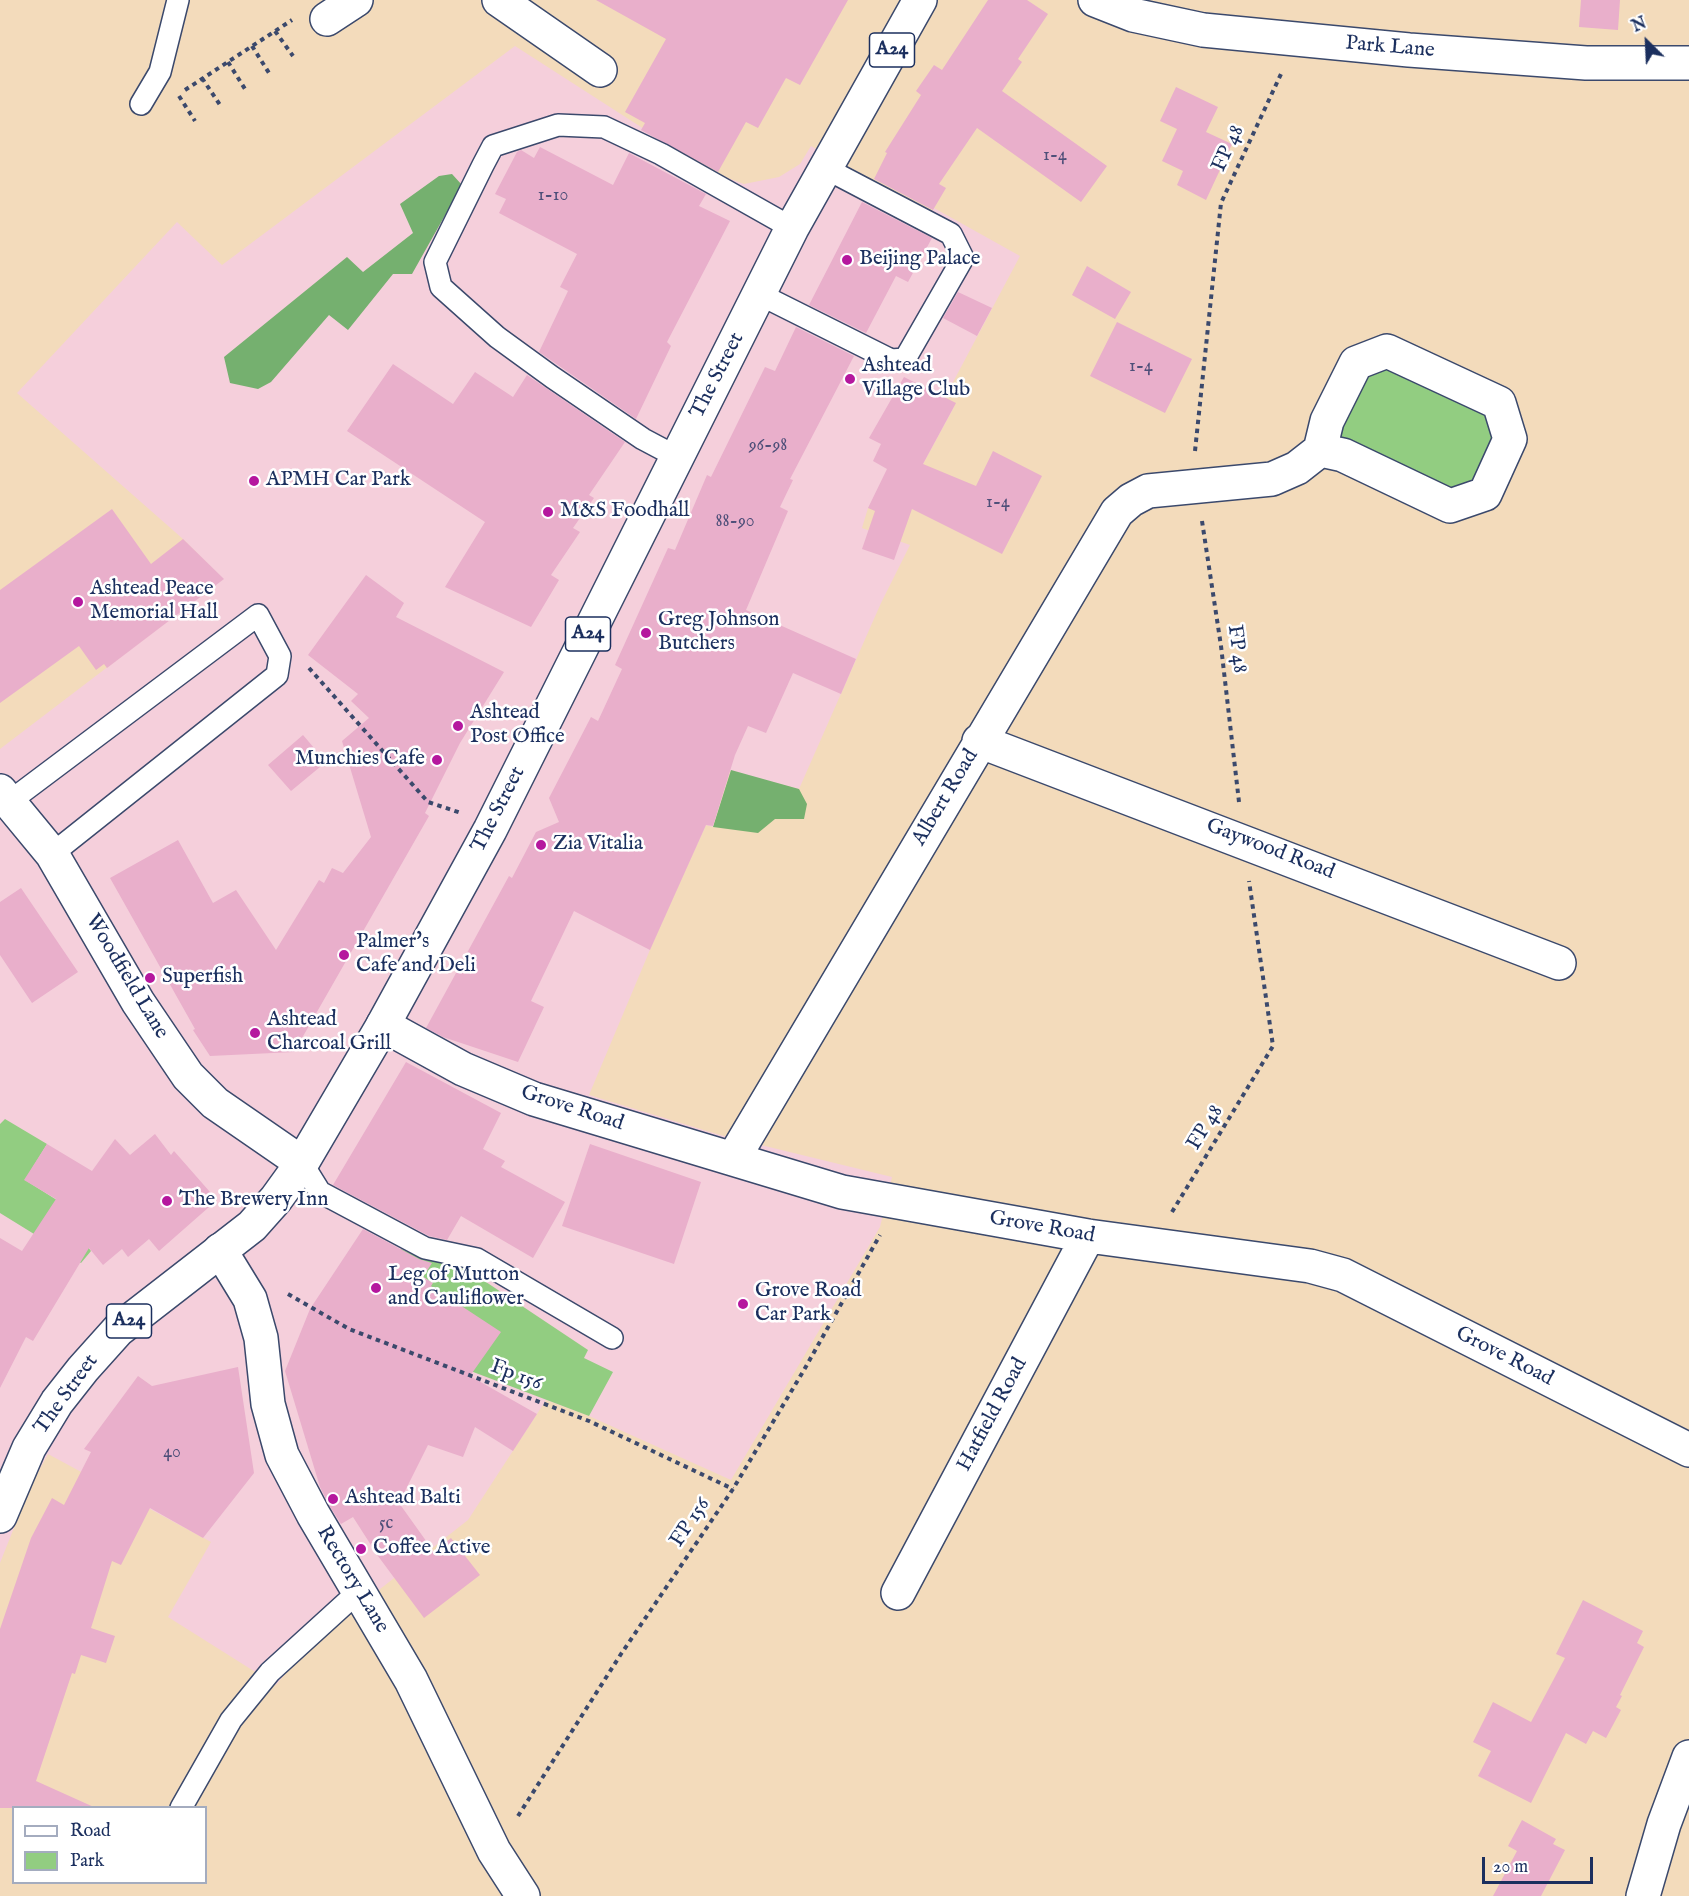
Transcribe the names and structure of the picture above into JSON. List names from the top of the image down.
{
  "streets": {
    "main road": [
      "Park Lane",
      "A24",
      "The Street",
      "Albert Road",
      "Gaywood Road",
      "Woodfield Lane",
      "Grove Road",
      "Hatfield Road",
      "Rectory Lane"
    ],
    "path": ["FP 48", "Fp 156", "FP 156"]
  },
  "crossings": [
    ["Park Lane", "FP 48"],
    ["FP 48", "Albert Road"],
    ["FP 48", "Gaywood Road"],
    ["FP 48", "Grove Road"],
    ["The Street", "Woodfield Lane"],
    ["The Street", "Grove Road"],
    ["The Street", "Rectory Lane"],
    ["Albert Road", "Gaywood Road"],
    ["Albert Road", "Grove Road"],
    ["Grove Road", "Hatfield Road"],
    ["Grove Road", "FP 156"],
    ["Fp 156", "FP 156"],
    ["FP 156", "Rectory Lane"]
  ],
  "places": [
    "Beijing Palace",
    "Ashtead Village Club",
    "APMH Car Park",
    "M&S Foodhall",
    "Ashtead Peace Memorial Hall",
    "Greg Johnson Butchers",
    "Ashtead Post Office",
    "Munchies Cafe",
    "Zia Vitalia",
    "Palmer's Cafe and Deli",
    "Superfish",
    "Ashtead Charcoal Grill",
    "The Brewery Inn",
    "Leg of Mutton and Cauliflower",
    "Grove Road Car Park",
    "Ashtead Balti",
    "Coffee Active"
  ],
  "house_numbers": [
    "1-4",
    "1-10",
    "1-4",
    "96-98",
    "1-4",
    "88-90",
    "40",
    "5c"
  ],
  "legend": ["Road", "Park"],
  "scale_bar": "20 m",
  "north": "top left"
}
